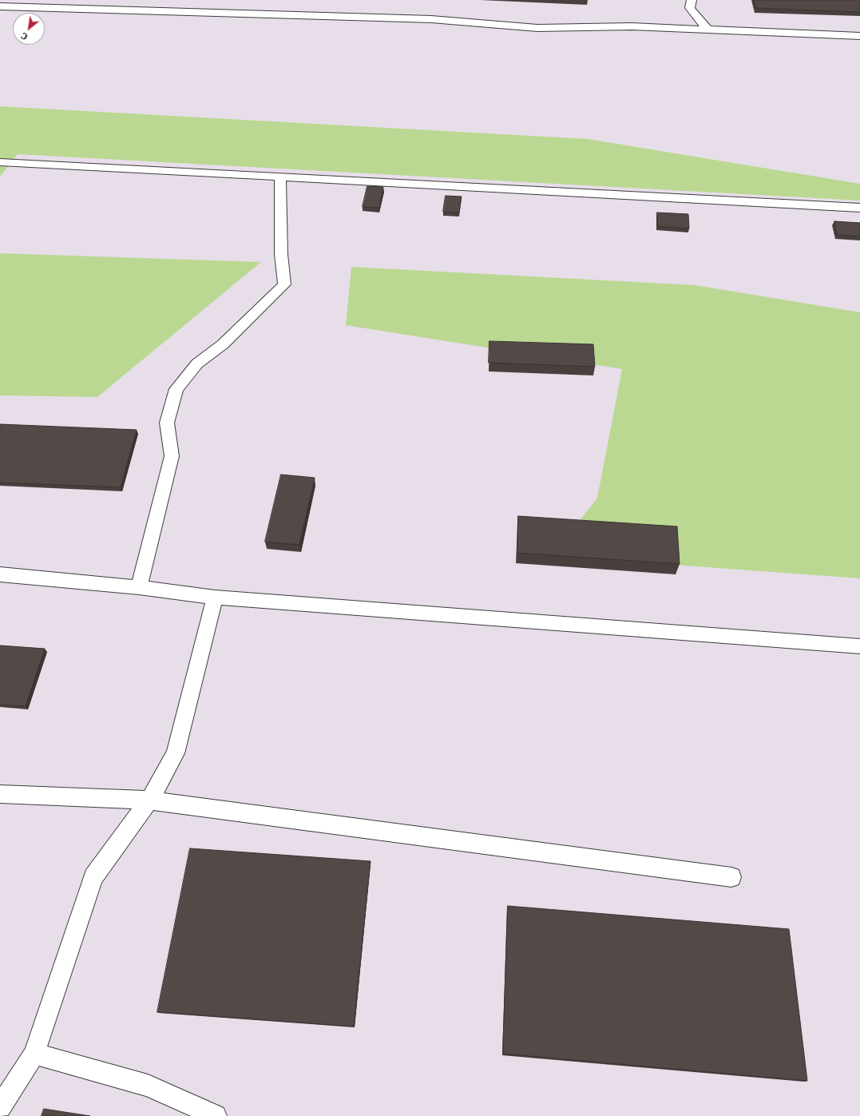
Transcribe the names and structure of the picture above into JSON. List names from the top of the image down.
{
  "north": "bottom left"
}
